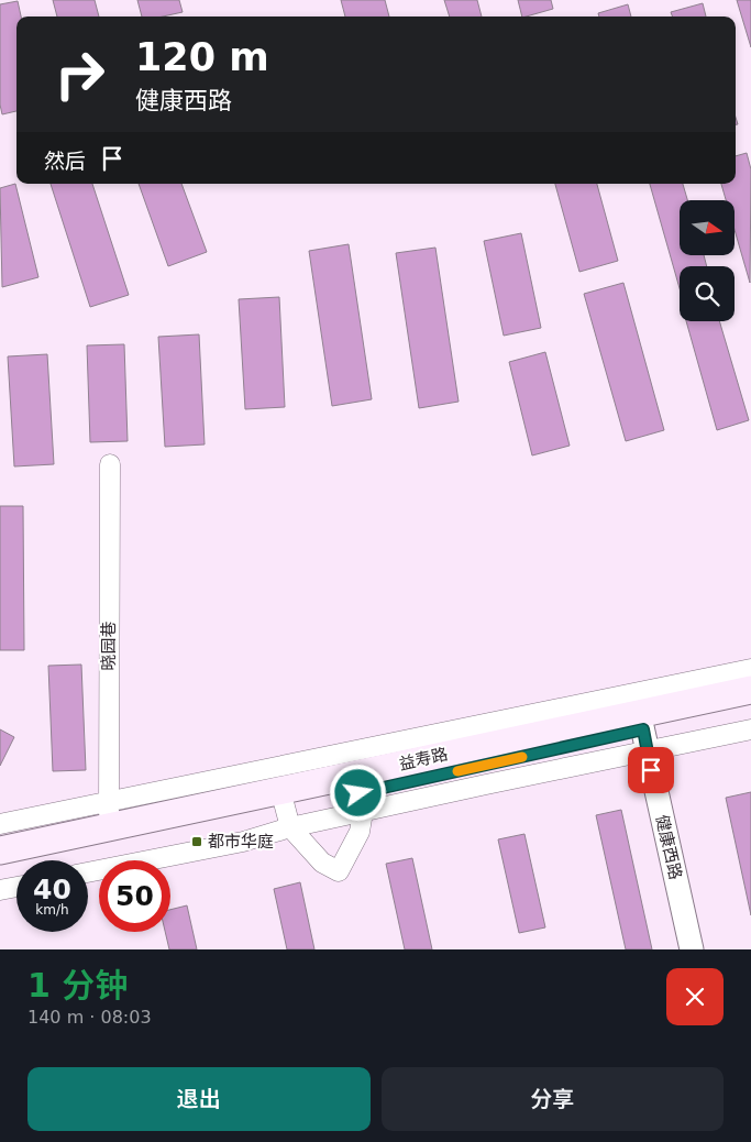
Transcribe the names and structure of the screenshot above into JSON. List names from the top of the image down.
{
  "streets": {
    "main road": ["益寿路"],
    "street": ["晓园巷", "健康西路"]
  },
  "crossings": [
    ["晓园巷", "益寿路"],
    ["益寿路", "健康西路"]
  ],
  "places": {
    "transit": ["都市华庭"]
  },
  "north": "right",
  "page": {
    "turn": ["120 m", "健康西路"],
    "then": "然后",
    "speed": "40 km/h",
    "limit": "50",
    "heading": ["1 分钟", "140 m · 08:03"],
    "buttons": ["退出", "分享"]
  }
}
